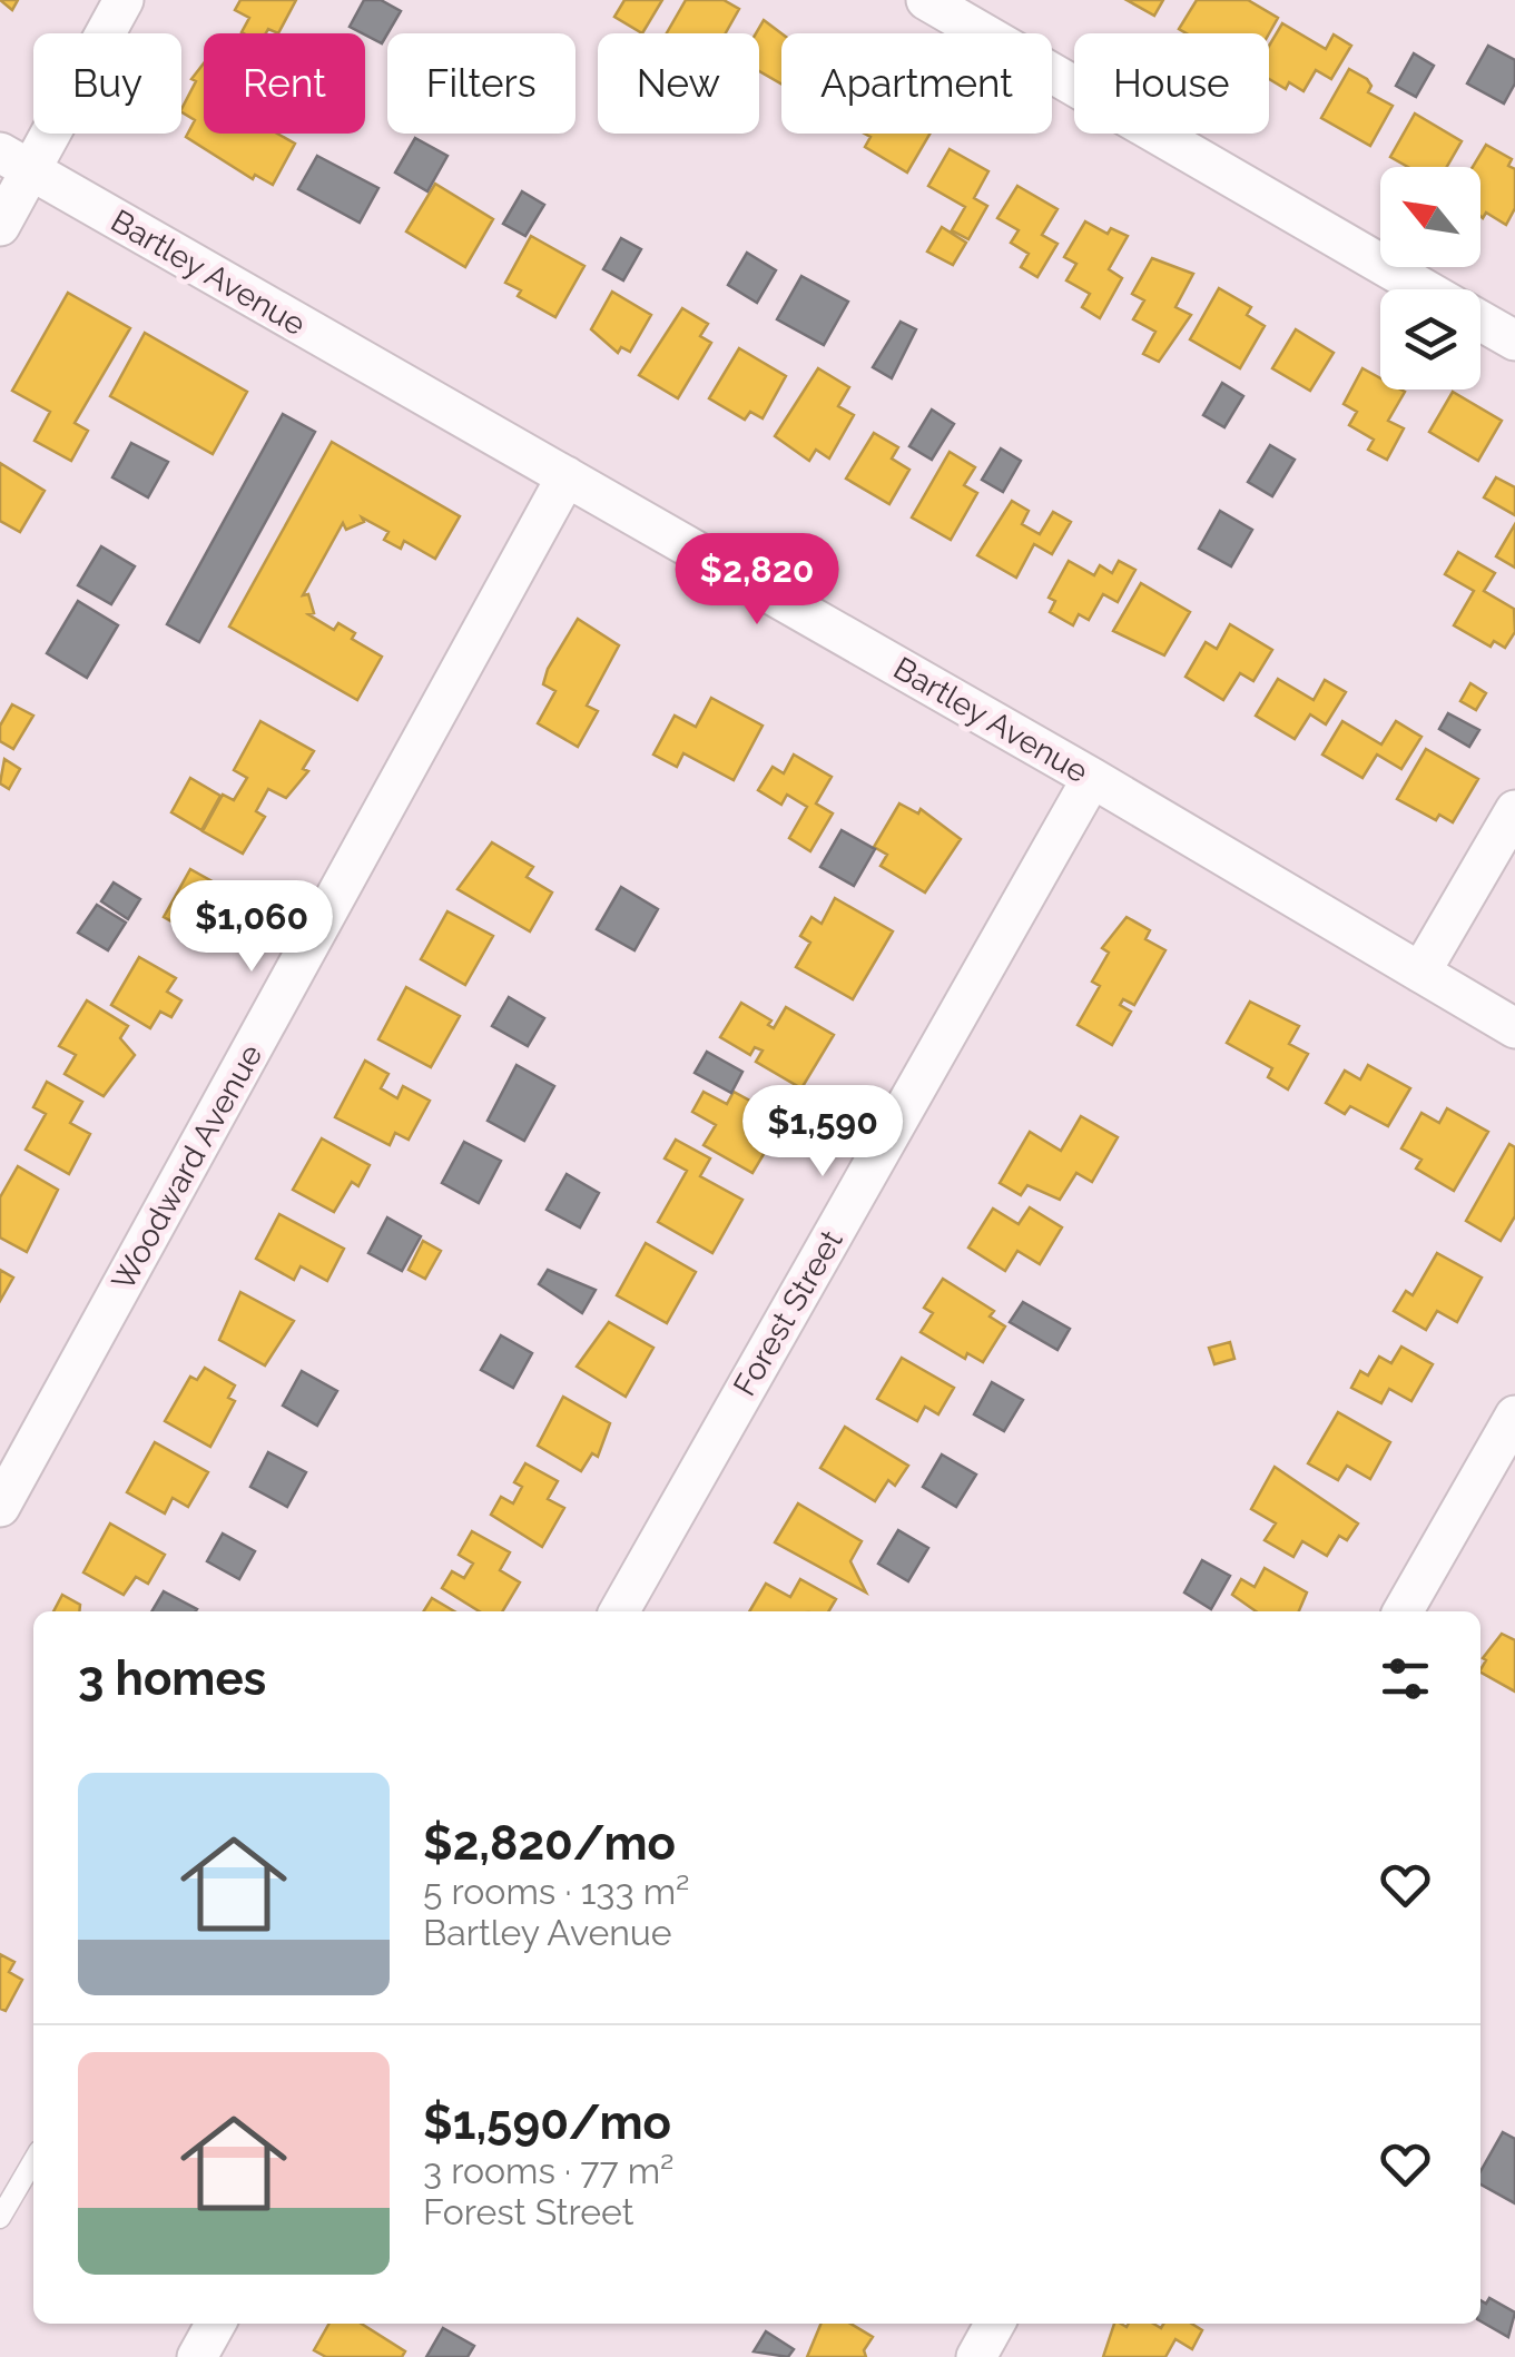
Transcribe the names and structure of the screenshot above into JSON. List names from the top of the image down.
{
  "streets": {
    "street": ["Bartley Avenue", "Woodward Avenue", "Forest Street"]
  },
  "crossings": [
    ["Bartley Avenue", "Woodward Avenue"],
    ["Bartley Avenue", "Forest Street"]
  ],
  "north": "top left",
  "page": {
    "chip": [
      "Buy",
      "Rent",
      "Filters",
      "New",
      "Apartment",
      "House"
    ],
    "price": ["$2,820", "$1,060", "$1,590"],
    "heading": "3 homes",
    "list": [
      {
        "name": "$2,820/mo",
        "note": "5 rooms · 133 m² · Bartley Avenue"
      },
      {
        "name": "$1,590/mo",
        "note": "3 rooms · 77 m² · Forest Street"
      }
    ]
  }
}
